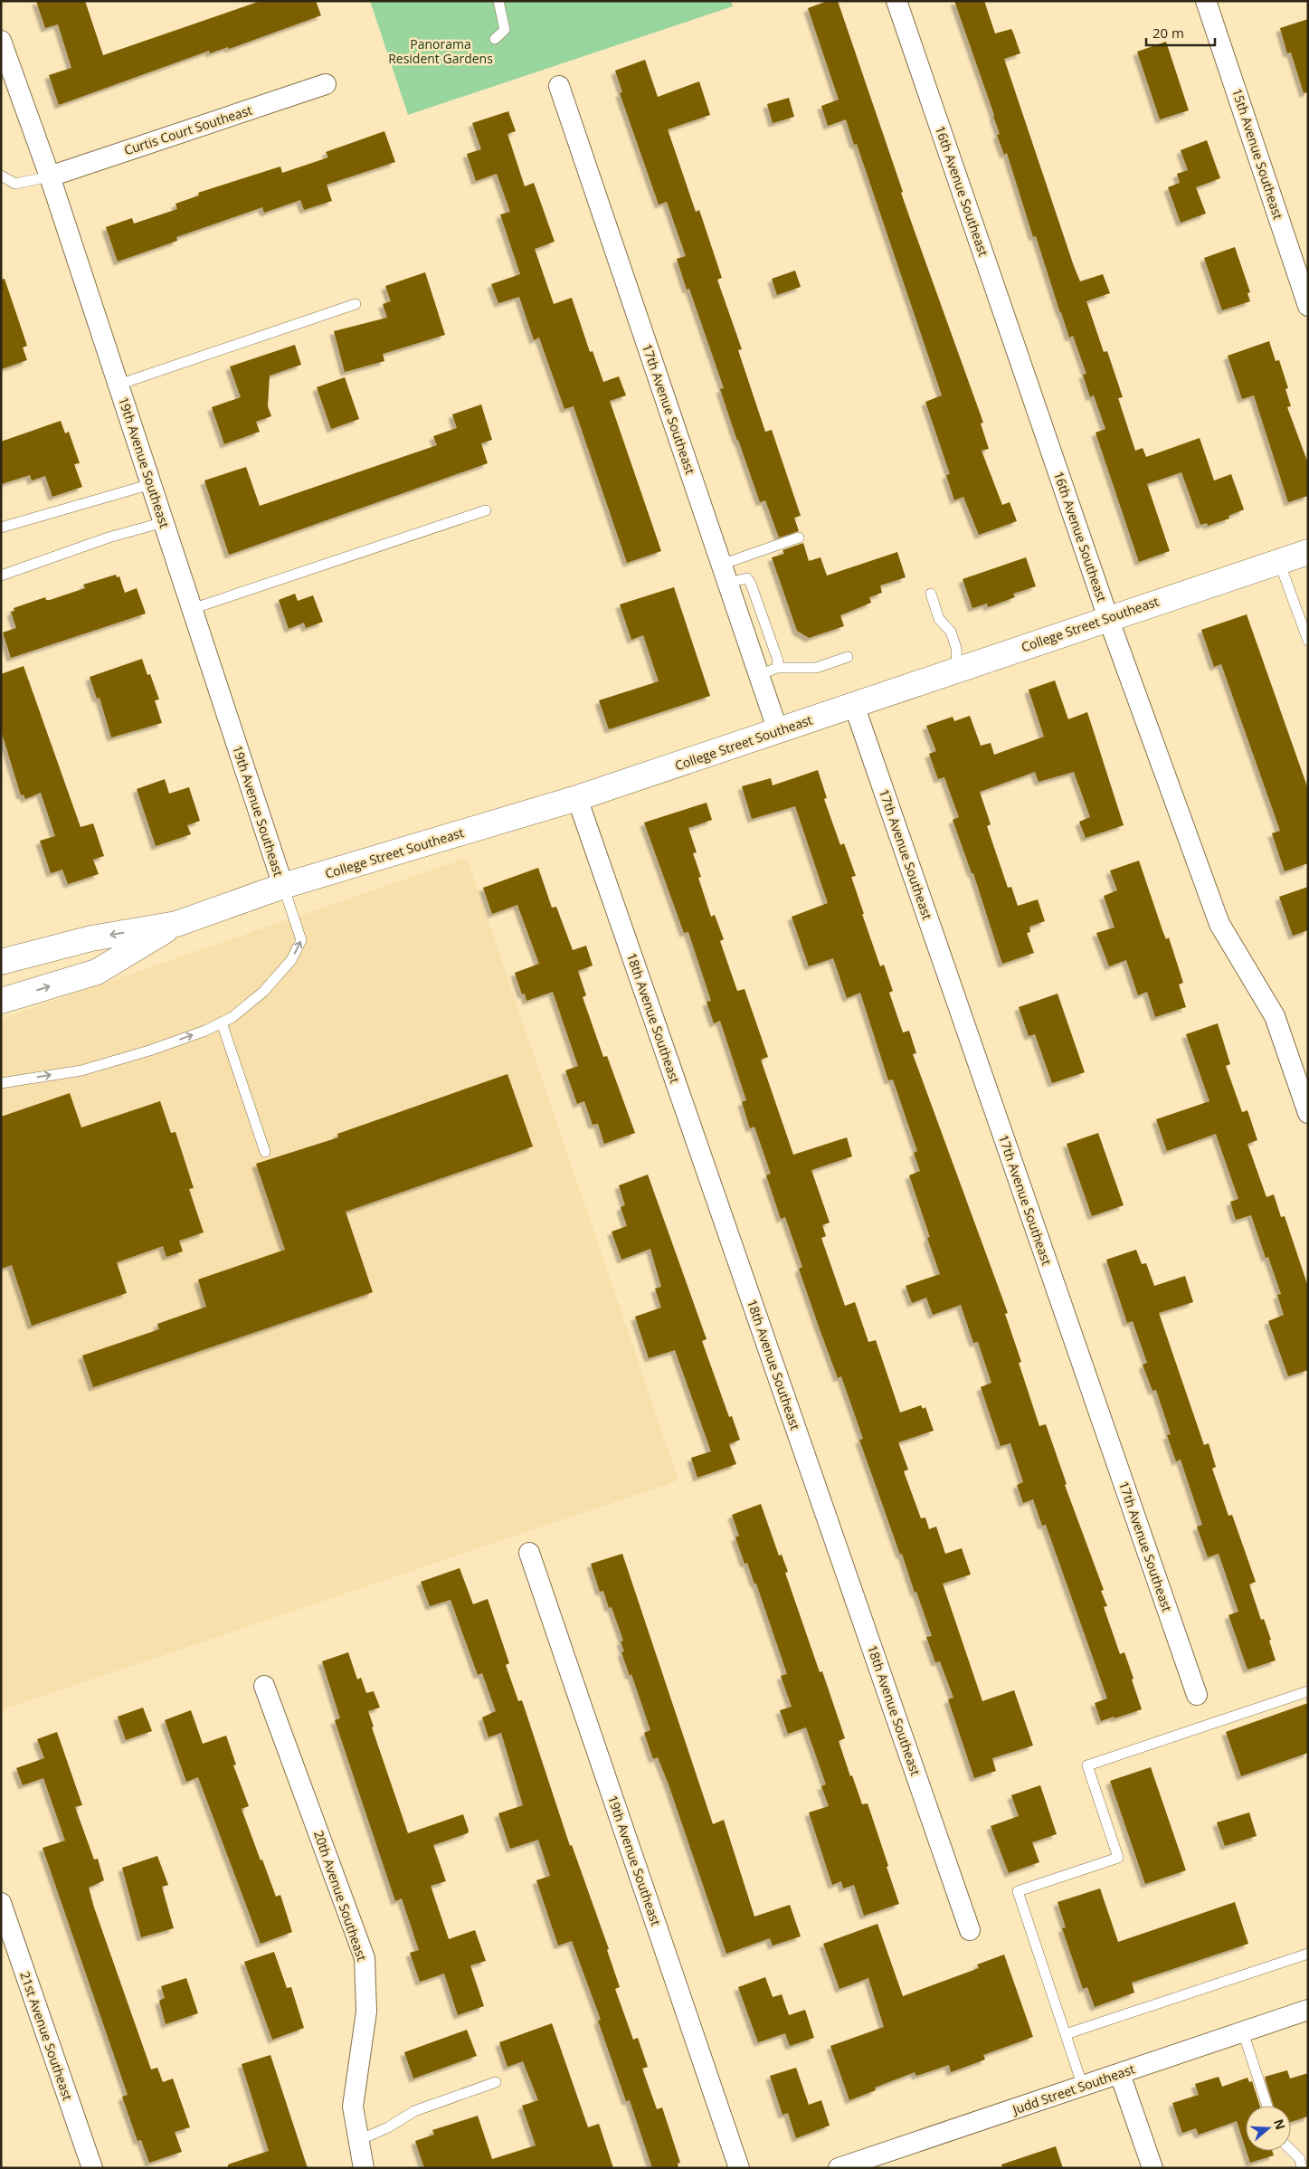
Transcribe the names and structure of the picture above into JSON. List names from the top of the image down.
{
  "streets": {
    "main road": ["College Street Southeast"],
    "street": [
      "Curtis Court Southeast",
      "15th Avenue Southeast",
      "16th Avenue Southeast",
      "17th Avenue Southeast",
      "19th Avenue Southeast",
      "18th Avenue Southeast",
      "20th Avenue Southeast",
      "21st Avenue Southeast",
      "Judd Street Southeast"
    ]
  },
  "crossings": [
    ["Curtis Court Southeast", "19th Avenue Southeast"],
    ["16th Avenue Southeast", "College Street Southeast"],
    ["17th Avenue Southeast", "College Street Southeast"],
    ["19th Avenue Southeast", "College Street Southeast"],
    ["College Street Southeast", "18th Avenue Southeast"]
  ],
  "parks": ["Panorama Resident Gardens"],
  "scale_bar": "20 m",
  "north": "right"
}
